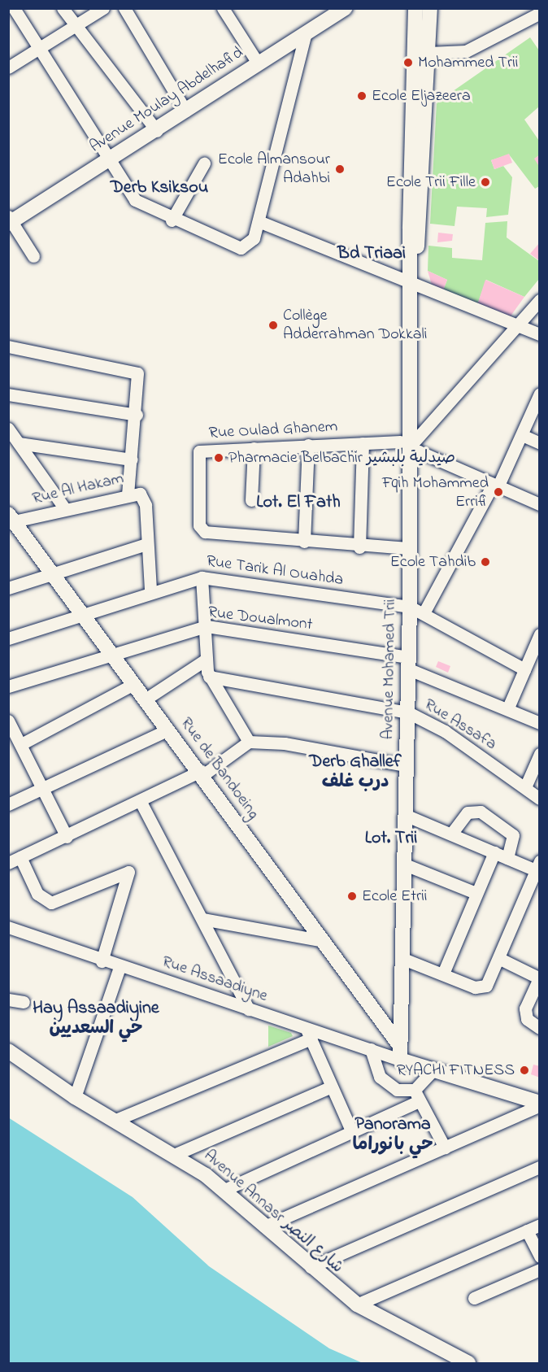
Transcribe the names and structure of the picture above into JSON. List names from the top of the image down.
{
  "streets": {
    "street": [
      "Avenue Moulay Abdelhafid",
      "Rue Oulad Ghanem",
      "Rue Al Hakam",
      "Rue Tarik Al Ouahda",
      "Rue Doualmont",
      "Avenue Mohamed Trii",
      "Rue Assafa",
      "Rue de Bandoeing",
      "Rue Assaadiyne",
      "Avenue Annasr شارع النصر"
    ]
  },
  "crossings": [
    ["Rue Oulad Ghanem", "Avenue Mohamed Trii"],
    ["Rue Al Hakam", "Rue Tarik Al Ouahda"],
    ["Rue Al Hakam", "Rue de Bandoeing"],
    ["Rue Tarik Al Ouahda", "Avenue Mohamed Trii"],
    ["Rue Tarik Al Ouahda", "Rue de Bandoeing"],
    ["Rue Doualmont", "Avenue Mohamed Trii"],
    ["Rue Doualmont", "Rue de Bandoeing"],
    ["Avenue Mohamed Trii", "Rue Assafa"],
    ["Avenue Mohamed Trii", "Rue de Bandoeing"],
    ["Avenue Mohamed Trii", "Rue Assaadiyne"],
    ["Rue de Bandoeing", "Rue Assaadiyne"]
  ],
  "districts": [
    "Derb Ksiksou",
    "Bd Triaai",
    "Lot. El Fath",
    "Derb Ghallef درب غلف",
    "Lot. Trii",
    "Hay Assaadiyine حي السعديين",
    "Panorama حي بانوراما"
  ],
  "places": [
    "Mohammed Trii",
    "Ecole Eljazeera",
    "Ecole Almansour Adahbi",
    "Ecole Trii Fille",
    "Collège Adderrahman Dokkali",
    "Pharmacie Belbachir صيدلية بلبشير",
    "Fqih Mohammed Errifi",
    "Ecole Tahdib",
    "Ecole Etrii",
    "RYACHI FITNESS"
  ]
}
